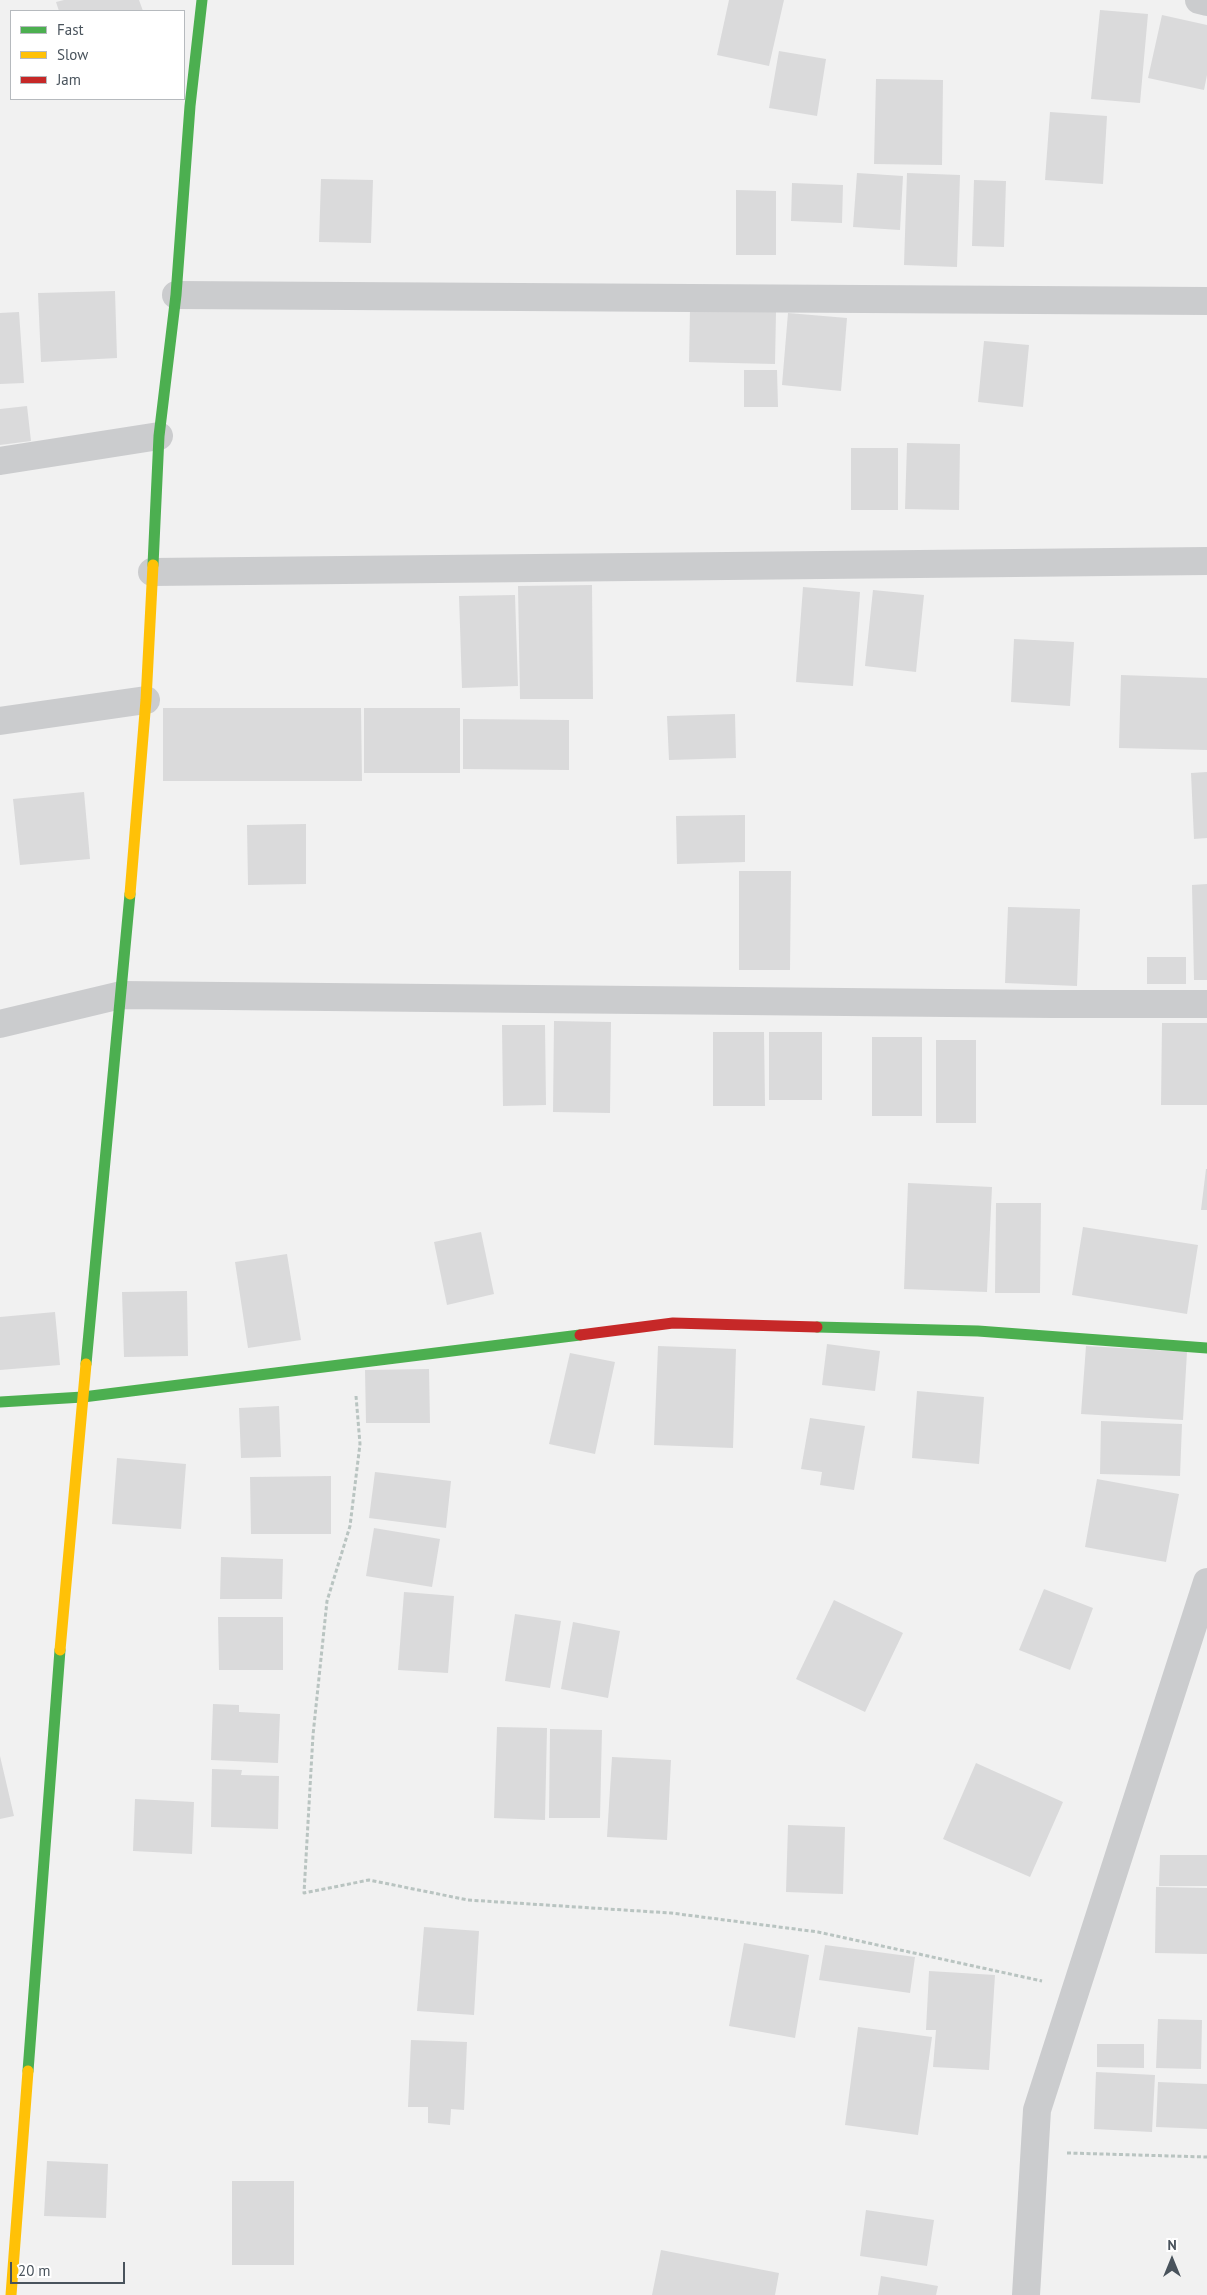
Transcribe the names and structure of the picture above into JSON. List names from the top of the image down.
{
  "legend": ["Fast", "Slow", "Jam"],
  "scale_bar": "20 m",
  "north": "top"
}
